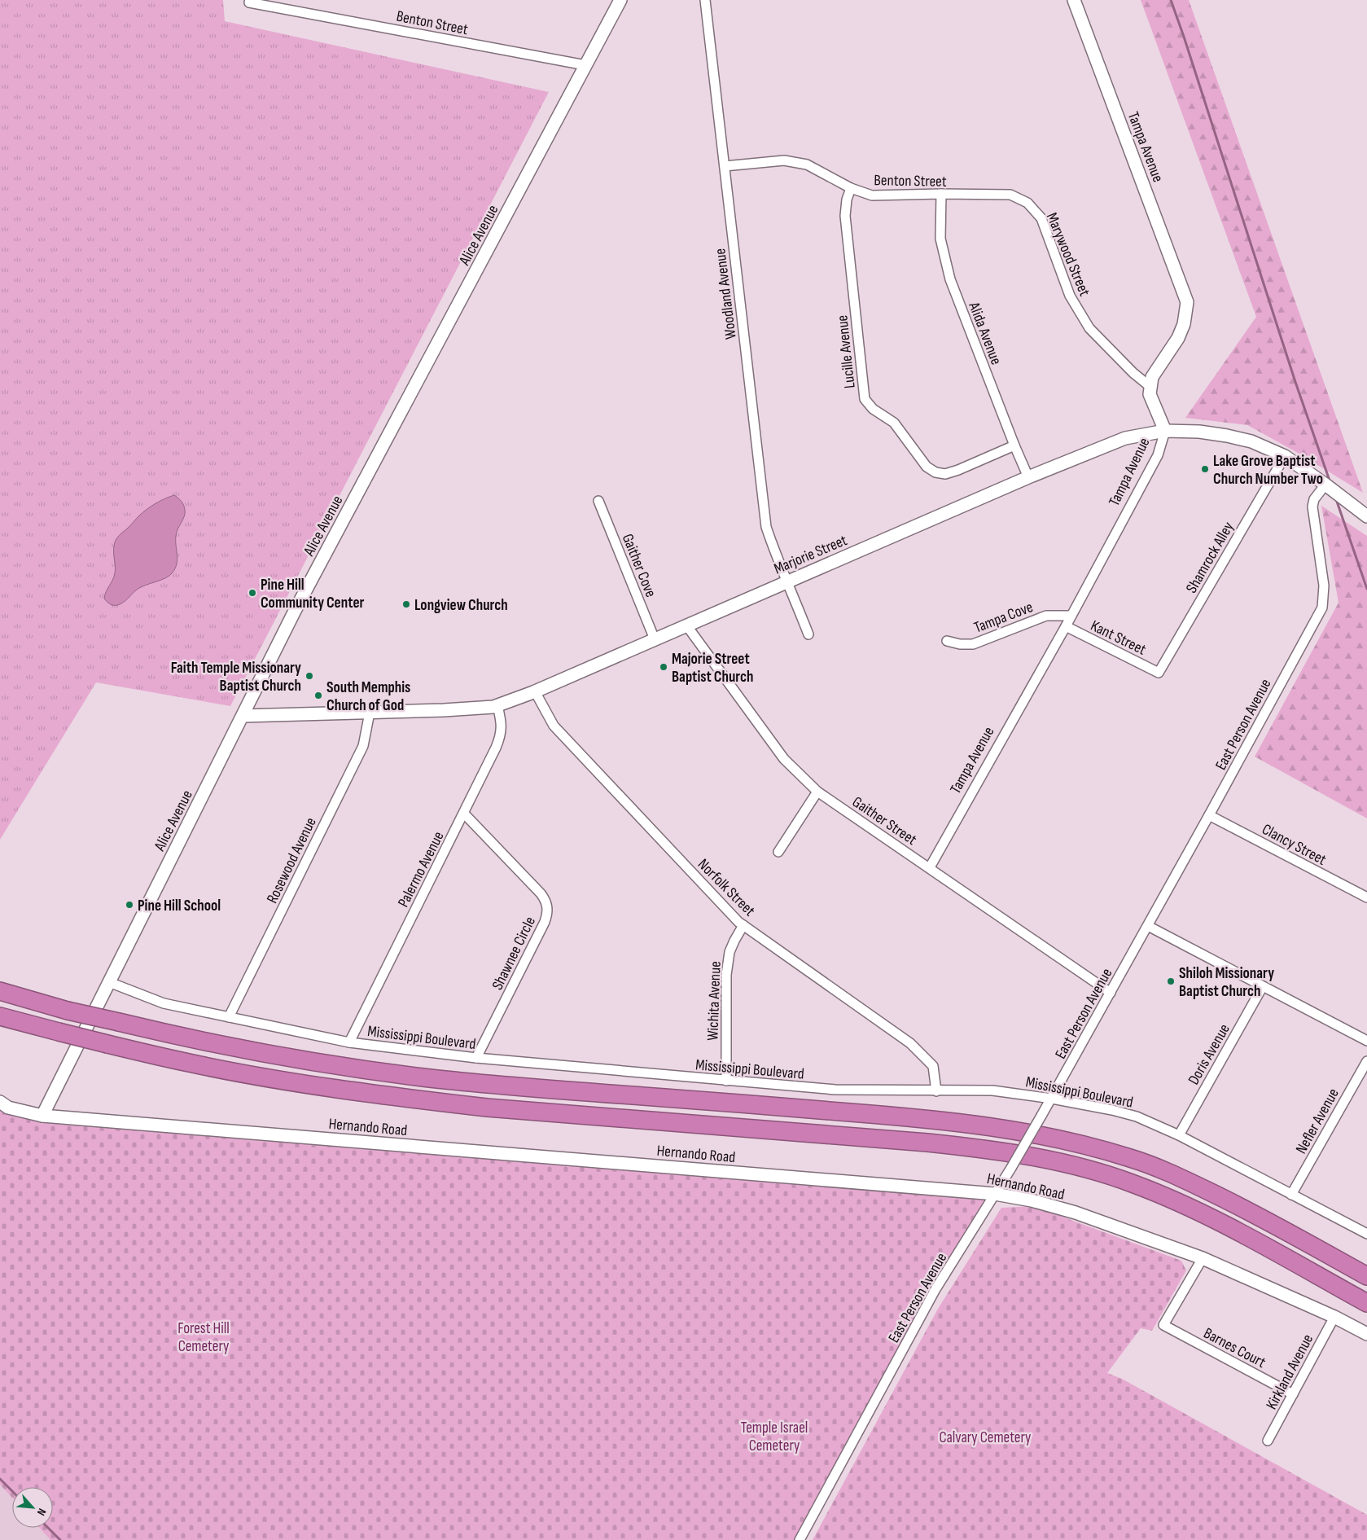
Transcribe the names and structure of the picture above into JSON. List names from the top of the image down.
{
  "streets": {
    "street": [
      "Benton Street",
      "Tampa Avenue",
      "Alice Avenue",
      "Marywood Street",
      "Woodland Avenue",
      "Alida Avenue",
      "Lucille Avenue",
      "Marjorie Street",
      "Shamrock Alley",
      "Gaither Cove",
      "Tampa Cove",
      "Kant Street",
      "East Person Avenue",
      "Gaither Street",
      "Clancy Street",
      "Rosewood Avenue",
      "Palermo Avenue",
      "Norfolk Street",
      "Shawnee Circle",
      "Wichita Avenue",
      "Mississippi Boulevard",
      "Doris Avenue",
      "Nefler Avenue",
      "Hernando Road",
      "Barnes Court",
      "Kirkland Avenue"
    ]
  },
  "crossings": [
    ["Benton Street", "Alice Avenue"],
    ["Benton Street", "Marywood Street"],
    ["Benton Street", "Woodland Avenue"],
    ["Benton Street", "Alida Avenue"],
    ["Benton Street", "Lucille Avenue"],
    ["Tampa Avenue", "Marywood Street"],
    ["Tampa Avenue", "Marjorie Street"],
    ["Tampa Avenue", "Tampa Cove"],
    ["Tampa Avenue", "Kant Street"],
    ["Tampa Avenue", "Gaither Street"],
    ["Alice Avenue", "Marjorie Street"],
    ["Alice Avenue", "Mississippi Boulevard"],
    ["Alice Avenue", "Hernando Road"],
    ["Woodland Avenue", "Marjorie Street"],
    ["Alida Avenue", "Lucille Avenue"],
    ["Alida Avenue", "Marjorie Street"],
    ["Marjorie Street", "Shamrock Alley"],
    ["Marjorie Street", "Gaither Cove"],
    ["Marjorie Street", "East Person Avenue"],
    ["Marjorie Street", "Gaither Street"],
    ["Marjorie Street", "Rosewood Avenue"],
    ["Marjorie Street", "Palermo Avenue"],
    ["Marjorie Street", "Norfolk Street"],
    ["Shamrock Alley", "Kant Street"],
    ["East Person Avenue", "Gaither Street"],
    ["East Person Avenue", "Clancy Street"],
    ["East Person Avenue", "Mississippi Boulevard"],
    ["East Person Avenue", "Hernando Road"],
    ["Rosewood Avenue", "Mississippi Boulevard"],
    ["Palermo Avenue", "Shawnee Circle"],
    ["Palermo Avenue", "Mississippi Boulevard"],
    ["Norfolk Street", "Wichita Avenue"],
    ["Norfolk Street", "Mississippi Boulevard"],
    ["Shawnee Circle", "Mississippi Boulevard"],
    ["Wichita Avenue", "Mississippi Boulevard"],
    ["Mississippi Boulevard", "Doris Avenue"],
    ["Mississippi Boulevard", "Nefler Avenue"],
    ["Hernando Road", "Barnes Court"],
    ["Hernando Road", "Kirkland Avenue"],
    ["Barnes Court", "Kirkland Avenue"]
  ],
  "parks": ["Forest Hill Cemetery", "Temple Israel Cemetery", "Calvary Cemetery"],
  "places": [
    "Lake Grove Baptist Church Number Two",
    "Pine Hill Community Center",
    "Longview Church",
    "Majorie Street Baptist Church",
    "Faith Temple Missionary Baptist Church",
    "South Memphis Church of God",
    "Pine Hill School",
    "Shiloh Missionary Baptist Church"
  ],
  "north": "bottom right"
}
